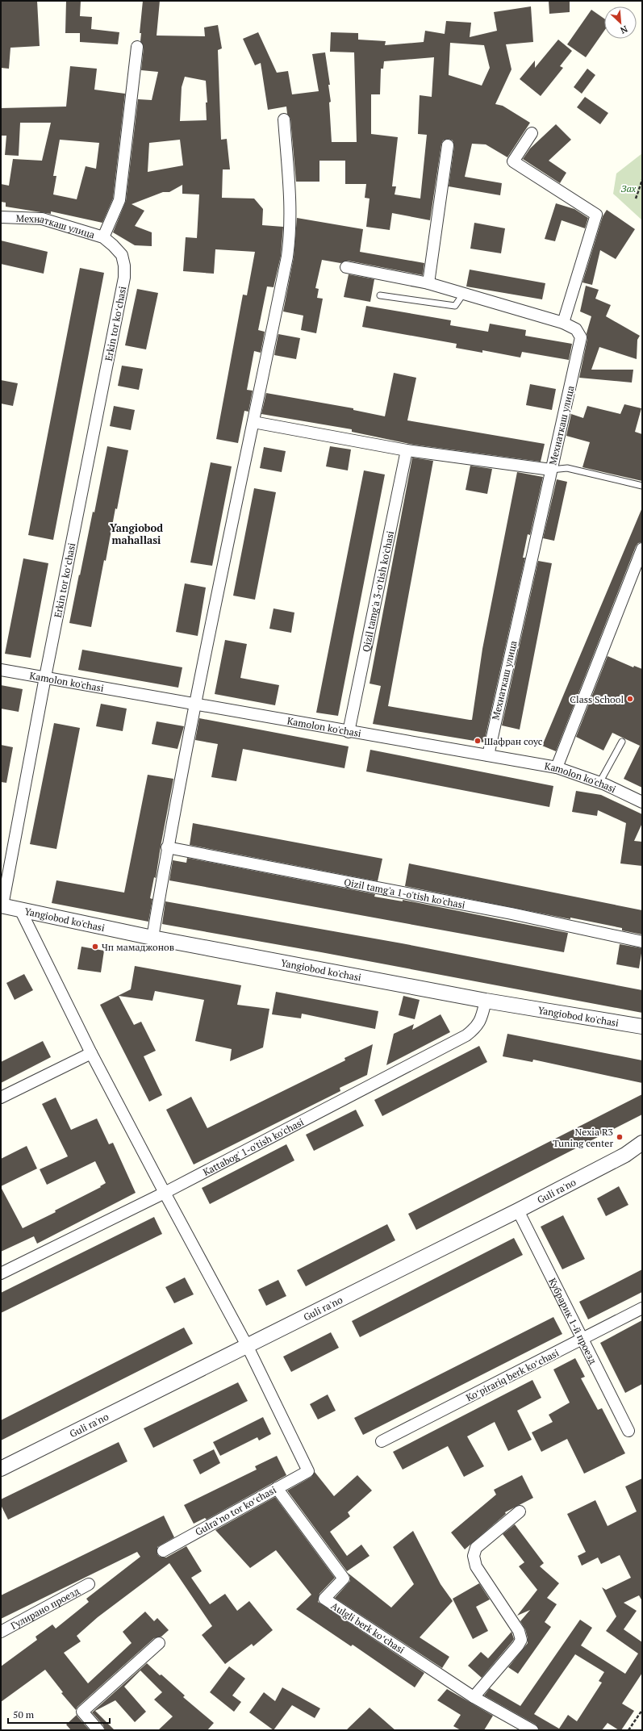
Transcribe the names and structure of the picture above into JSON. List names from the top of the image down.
{
  "streets": {
    "street": [
      "Мехнаткаш улица",
      "Erkin tor koʻchasi",
      "Qizil tamg'a 3-o'tish ko'chasi",
      "Kamolon ko'chasi",
      "Qizil tamg'a 1-o'tish ko'chasi",
      "Yangiobod ko'chasi",
      "Kattabog' 1-o'tish ko'chasi",
      "Guli ra'no",
      "Кубрарик 1-й проезд",
      "Koʻpirariq berk koʻchasi",
      "Gulraʼno tor koʻchasi",
      "Гулирано проезд",
      "Aulgli berk koʻchasi"
    ]
  },
  "crossings": [
    ["Мехнаткаш улица", "Erkin tor koʻchasi"],
    ["Мехнаткаш улица", "Kamolon ko'chasi"],
    ["Erkin tor koʻchasi", "Kamolon ko'chasi"],
    ["Erkin tor koʻchasi", "Yangiobod ko'chasi"],
    ["Qizil tamg'a 3-o'tish ko'chasi", "Kamolon ko'chasi"],
    ["Yangiobod ko'chasi", "Kattabog' 1-o'tish ko'chasi"],
    ["Guli ra'no", "Кубрарик 1-й проезд"],
    ["Guli ra'no", "Gulraʼno tor koʻchasi"],
    ["Кубрарик 1-й проезд", "Koʻpirariq berk koʻchasi"],
    ["Gulraʼno tor koʻchasi", "Aulgli berk koʻchasi"]
  ],
  "districts": ["Yangiobod mahallasi"],
  "parks": ["Зах"],
  "places": [
    "Class School",
    "Шафран соус",
    "Чп мамаджонов",
    "Nexia R3 Tuning center"
  ],
  "scale_bar": "50 m",
  "north": "bottom right"
}
